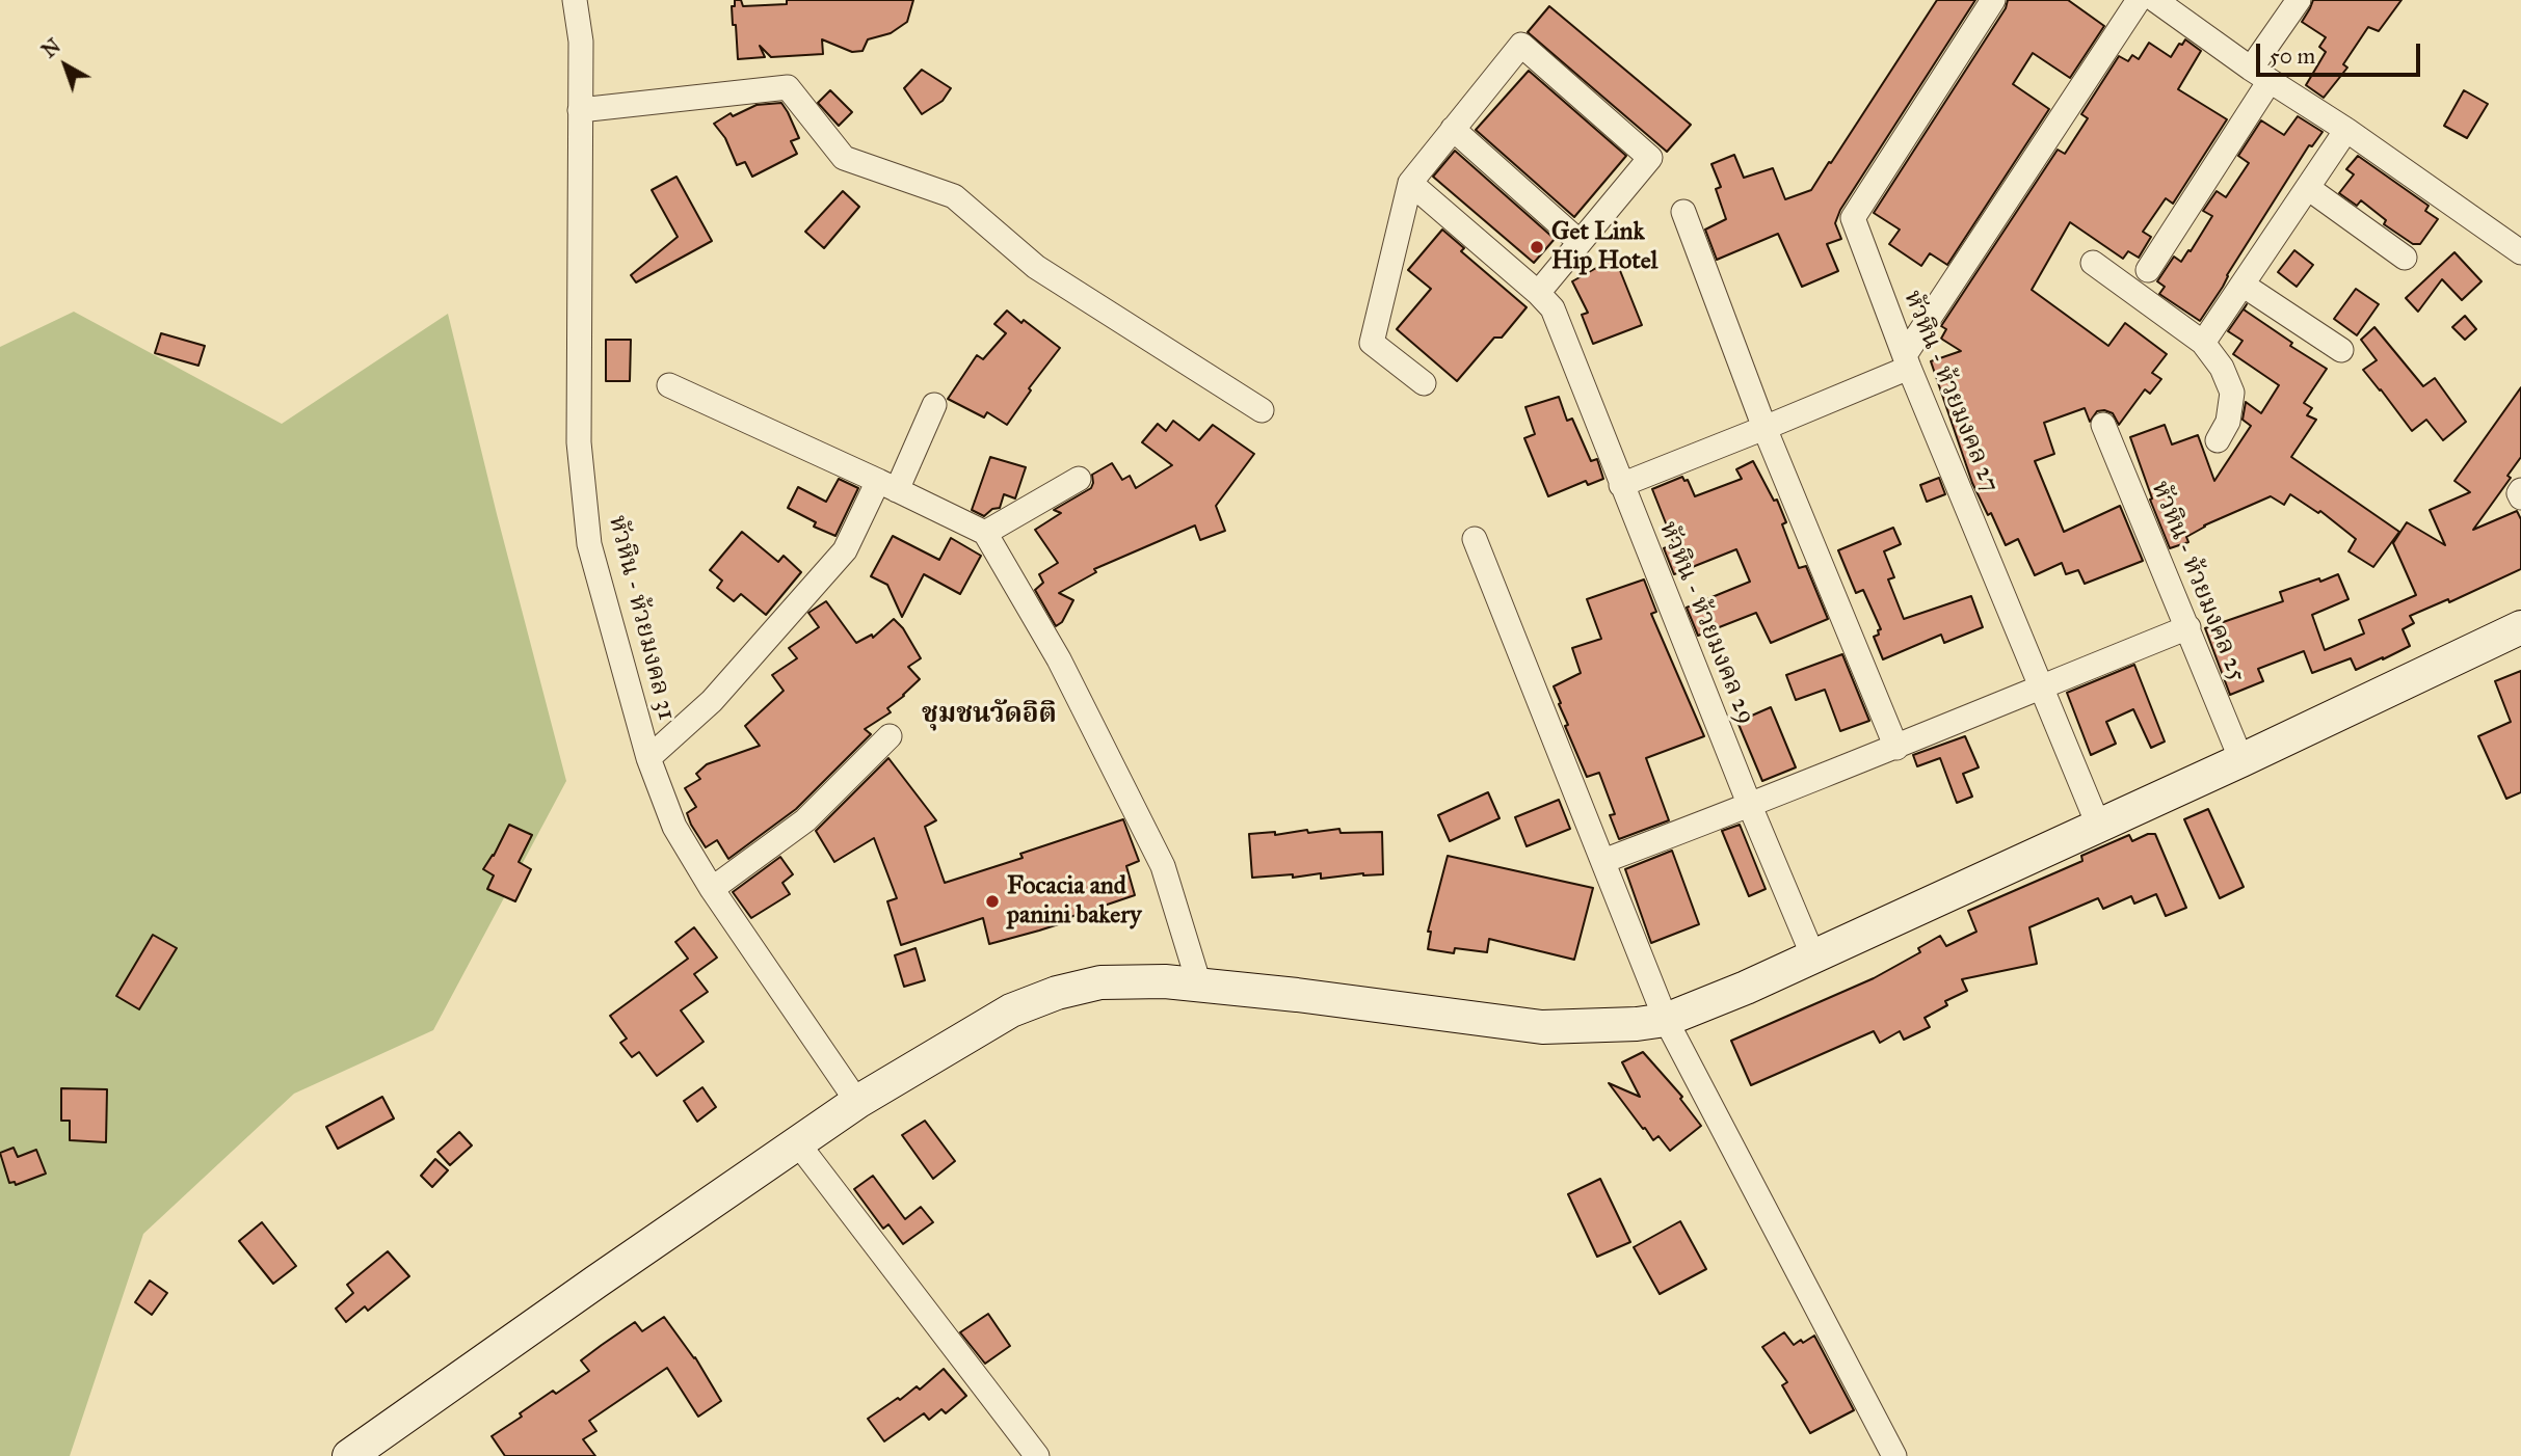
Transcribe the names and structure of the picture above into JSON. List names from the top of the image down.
{
  "streets": {
    "street": [
      "หัวหิน - ห้วยมงคล 27",
      "หัวหิน - ห้วยมงคล 25",
      "หัวหิน - ห้วยมงคล 31",
      "หัวหิน - ห้วยมงคล 29"
    ]
  },
  "districts": ["ชุมชนวัดอิติ"],
  "places": ["Get Link Hip Hotel", "Focacia and panini bakery"],
  "scale_bar": "50 m",
  "north": "top left"
}
